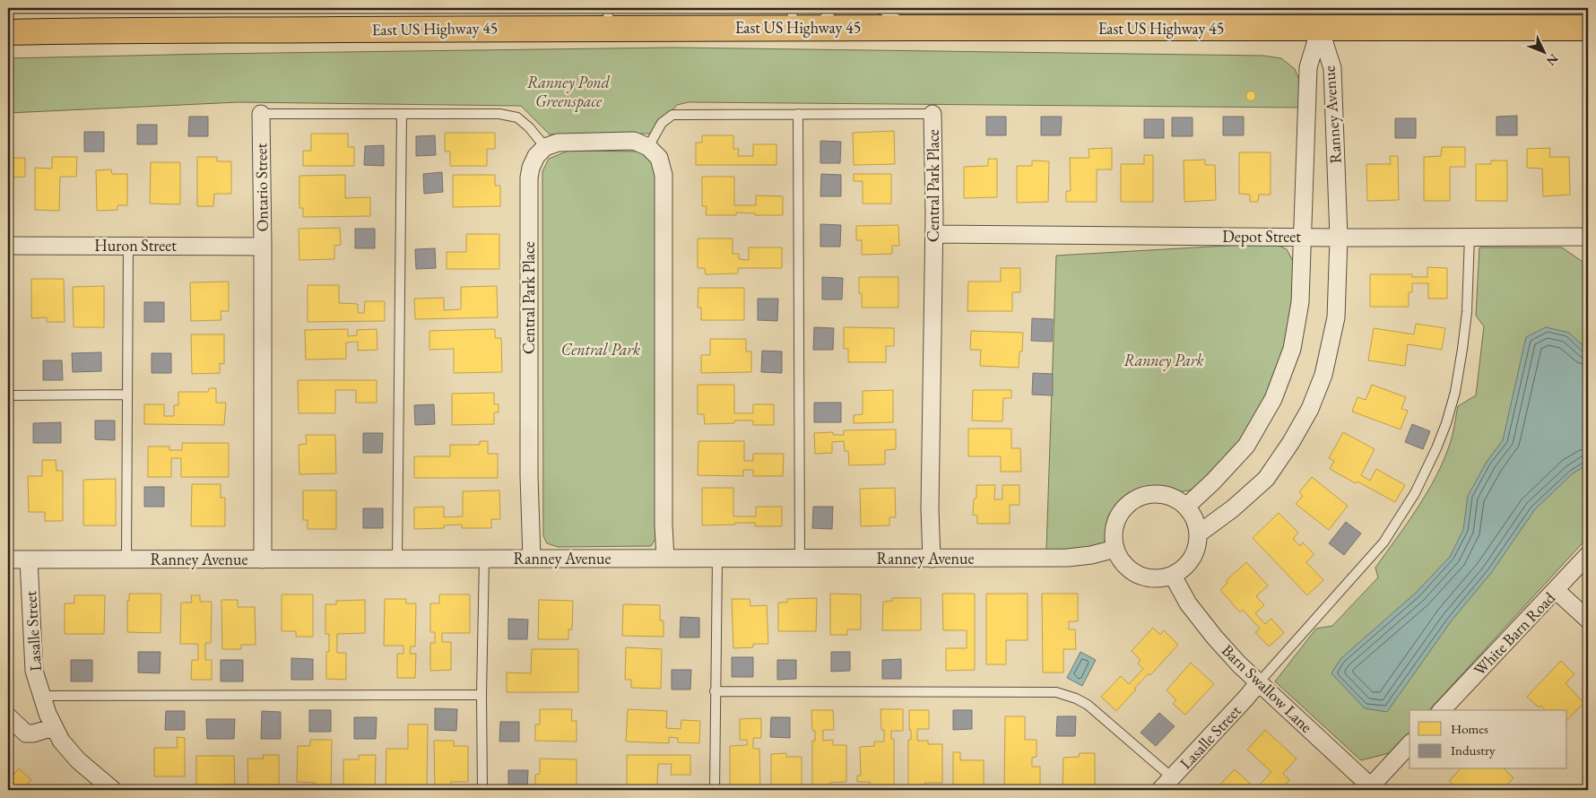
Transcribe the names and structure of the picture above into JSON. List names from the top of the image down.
{
  "streets": {
    "main road": ["East US Highway 45"],
    "street": [
      "Ranney Avenue",
      "Central Park Place",
      "Ontario Street",
      "Depot Street",
      "Huron Street",
      "Lasalle Street",
      "White Barn Road",
      "Barn Swallow Lane"
    ]
  },
  "crossings": [
    ["East US Highway 45", "Ranney Avenue"],
    ["Ranney Avenue", "Central Park Place"],
    ["Ranney Avenue", "Ontario Street"],
    ["Ranney Avenue", "Depot Street"],
    ["Ranney Avenue", "Lasalle Street"],
    ["Ranney Avenue", "Barn Swallow Lane"],
    ["Central Park Place", "Ontario Street"],
    ["Central Park Place", "Depot Street"],
    ["Ontario Street", "Huron Street"],
    ["Lasalle Street", "Barn Swallow Lane"]
  ],
  "parks": ["Ranney Pond Greenspace", "Central Park", "Ranney Park"],
  "legend": ["Homes", "Industry"],
  "north": "bottom right"
}
